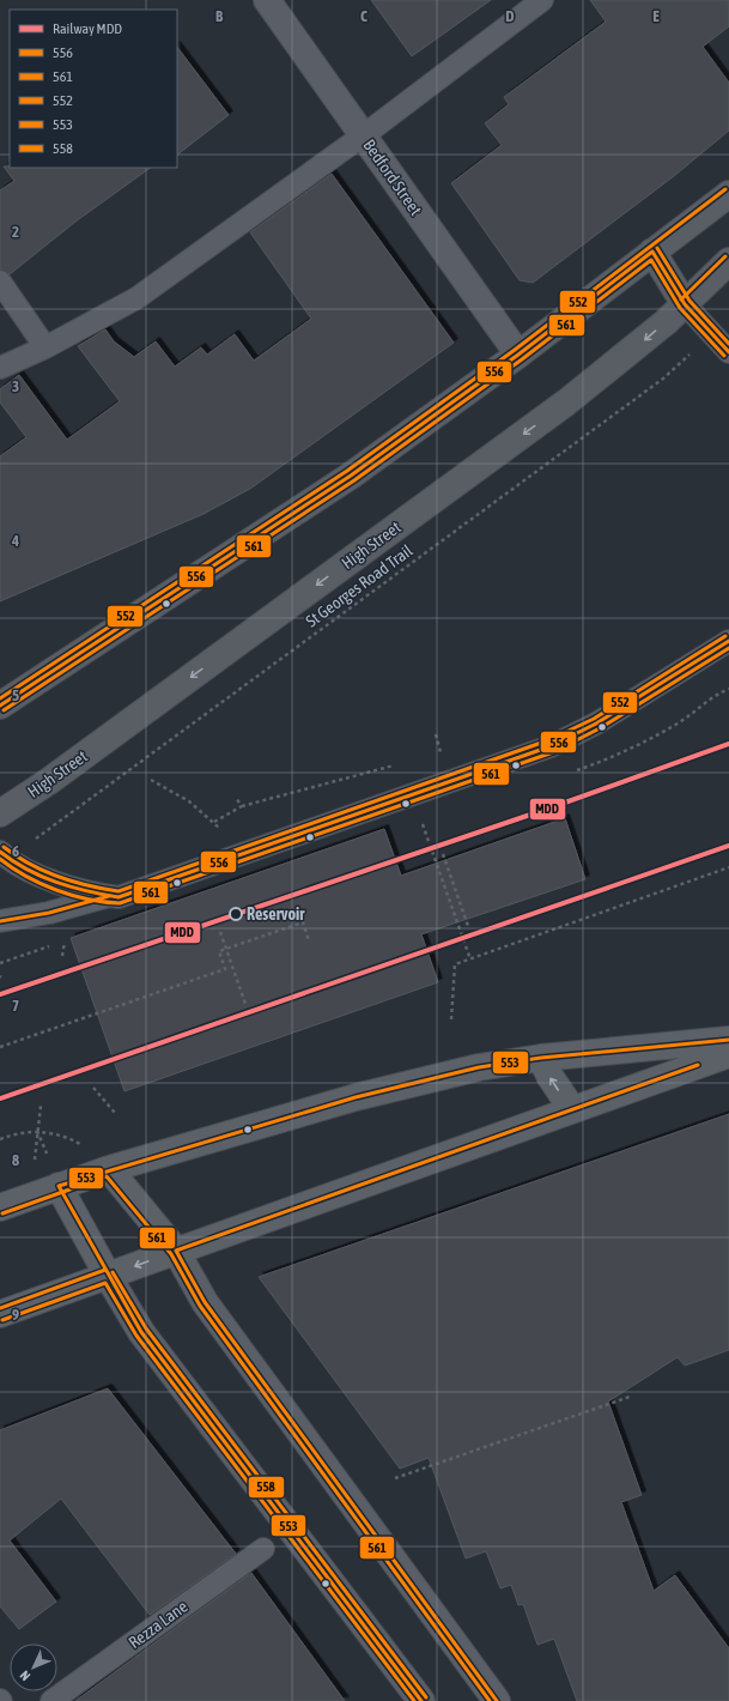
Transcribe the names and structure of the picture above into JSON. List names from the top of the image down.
{
  "streets": {
    "main road": ["High Street"],
    "street": ["Bedford Street"],
    "lane": ["Rezza Lane"],
    "path": ["St Georges Road Trail"]
  },
  "places": ["Reservoir"],
  "lines": [
    "transit line 552",
    "transit line 556",
    "transit line 561",
    "rail line MDD",
    "transit line 553",
    "transit line 558"
  ],
  "legend": [
    "Railway MDD",
    "556",
    "561",
    "552",
    "553",
    "558"
  ],
  "north": "bottom left",
  "grid": {
    "columns": [
      "B",
      "C",
      "D",
      "E"
    ],
    "rows": [
      "2",
      "3",
      "4",
      "5",
      "6",
      "7",
      "8",
      "9"
    ]
  }
}
